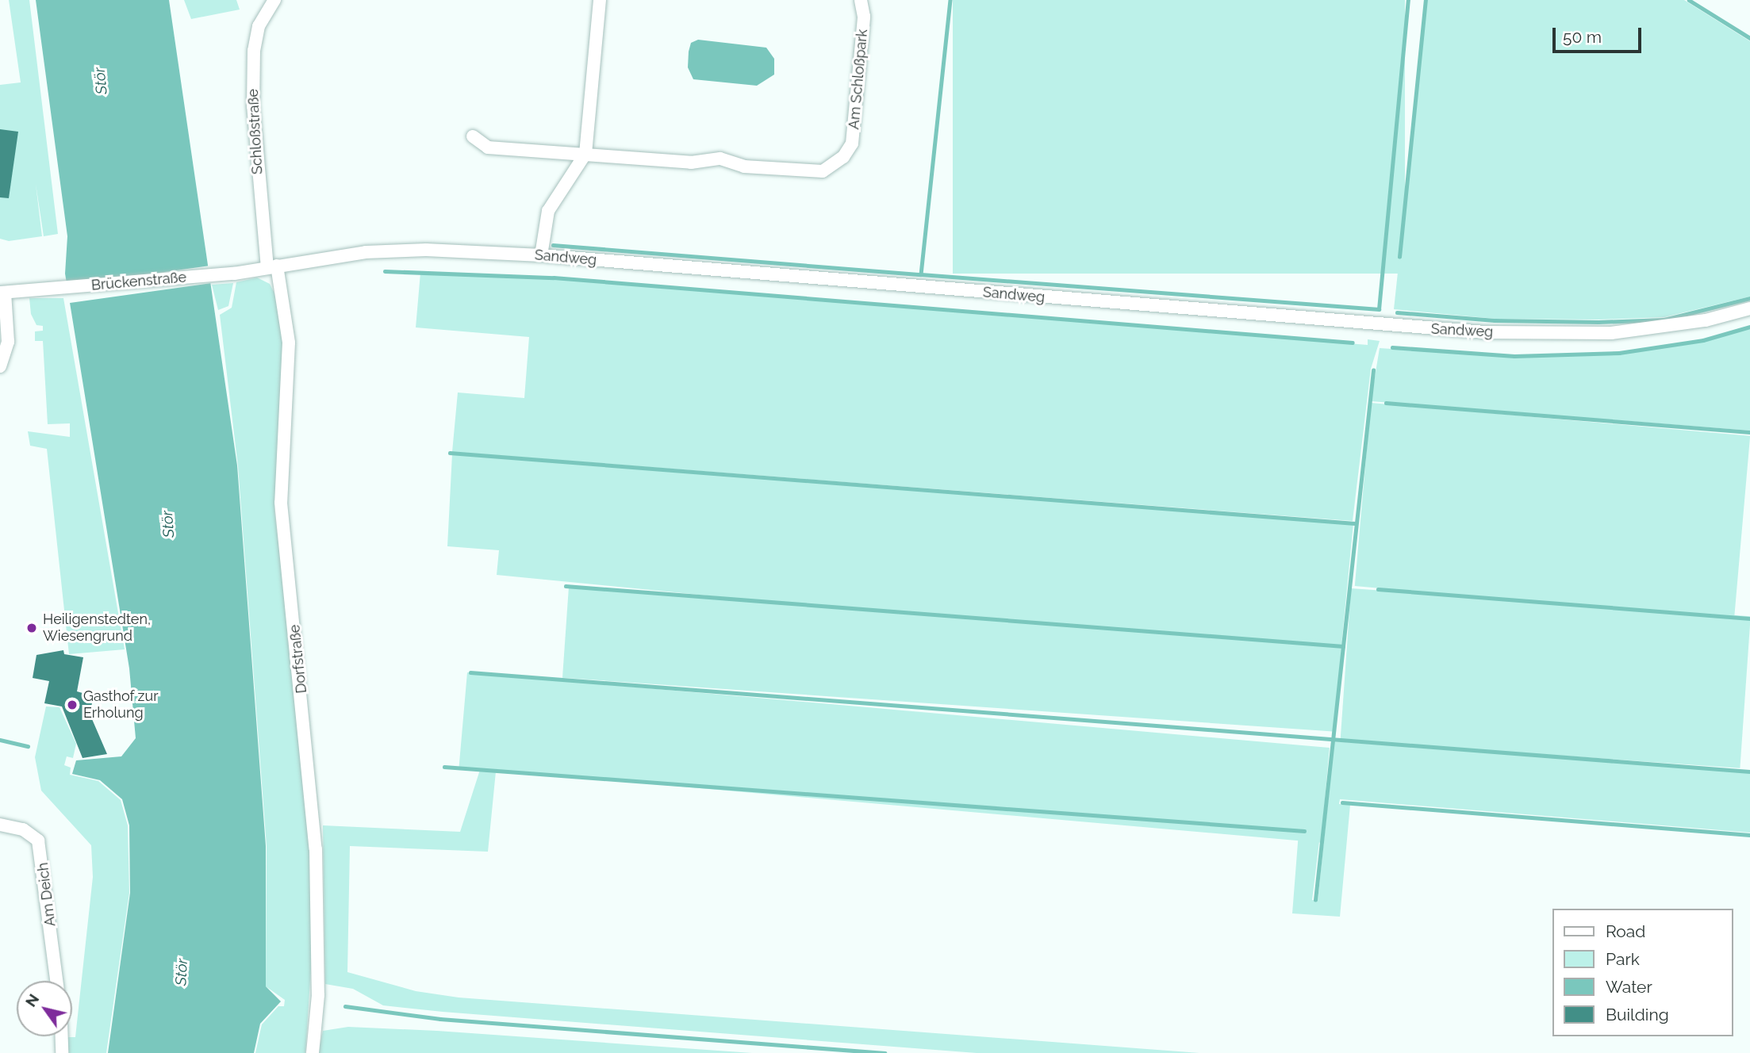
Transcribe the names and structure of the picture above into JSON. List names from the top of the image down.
{
  "streets": {
    "street": [
      "Am Schloßpark",
      "Schloßstraße",
      "Sandweg",
      "Brückenstraße",
      "Dorfstraße",
      "Am Deich"
    ]
  },
  "crossings": [
    ["Schloßstraße", "Sandweg"],
    ["Schloßstraße", "Brückenstraße"],
    ["Schloßstraße", "Dorfstraße"],
    ["Sandweg", "Brückenstraße"],
    ["Sandweg", "Dorfstraße"],
    ["Brückenstraße", "Dorfstraße"]
  ],
  "water": ["Stör"],
  "places": ["Heiligenstedten, Wiesengrund", "Gasthof zur Erholung"],
  "legend": [
    "Road",
    "Park",
    "Water",
    "Building"
  ],
  "scale_bar": "50 m",
  "north": "top left"
}
